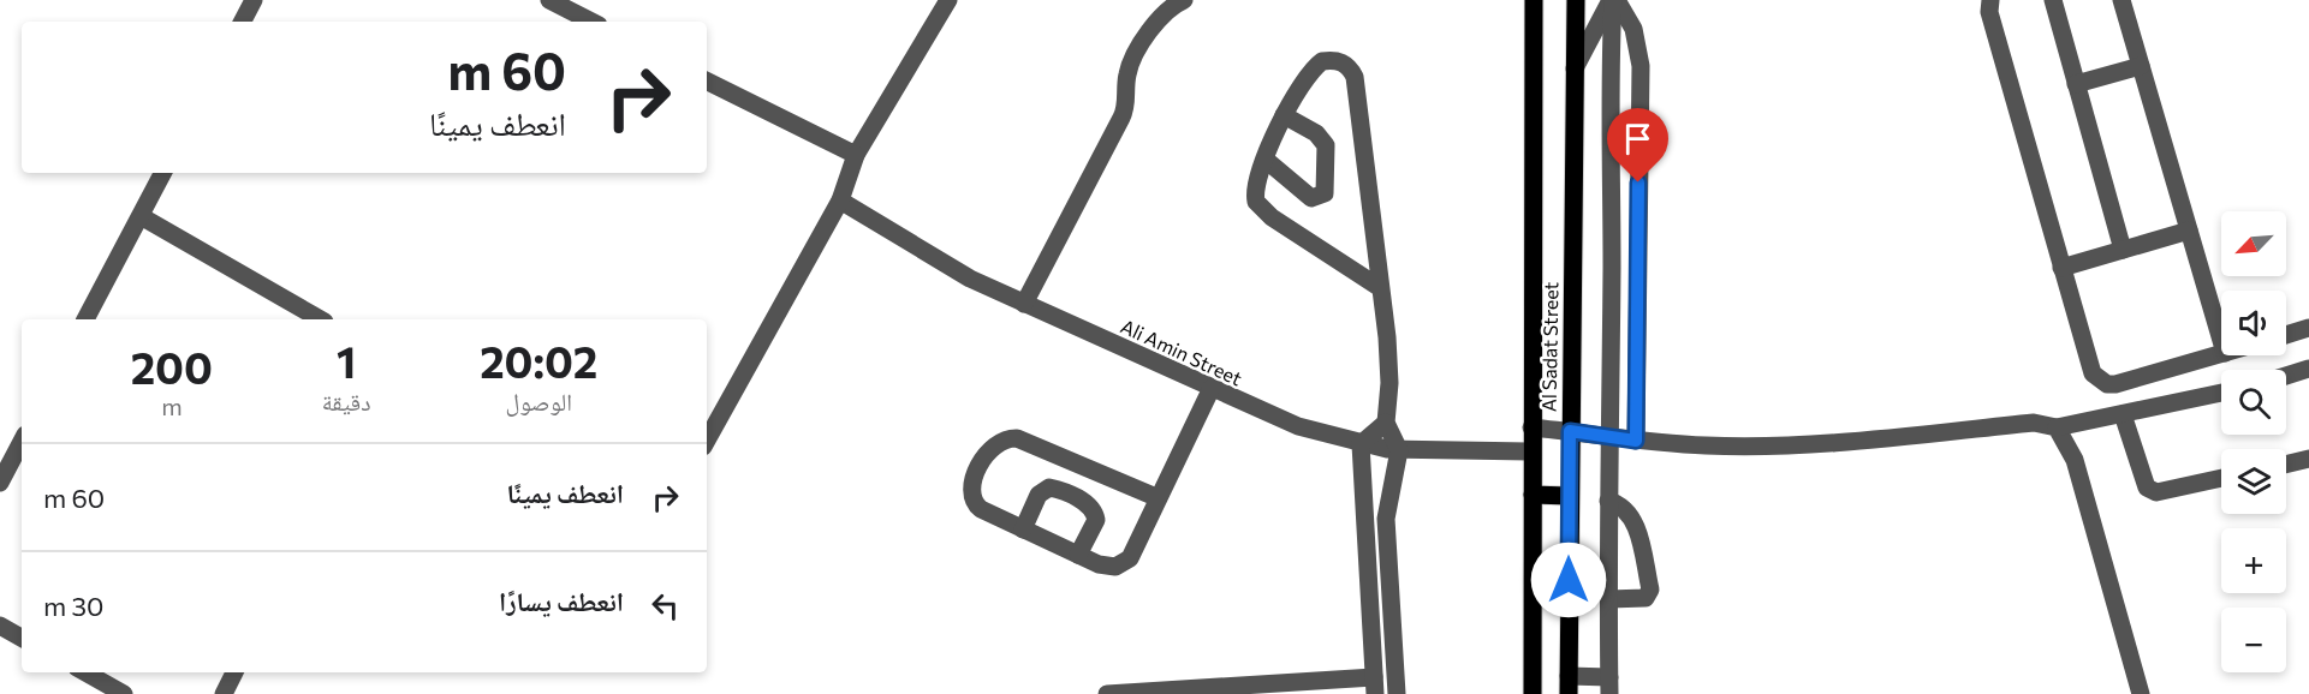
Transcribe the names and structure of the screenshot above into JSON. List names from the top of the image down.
{
  "streets": {
    "main road": ["Al Sadat Street"],
    "street": ["Ali Amin Street"]
  },
  "crossings": [
    ["Al Sadat Street", "Ali Amin Street"]
  ],
  "north": "bottom left",
  "page": {
    "turn": ["60 m", "انعطف يمينًا"],
    "map_buttons": ["+", "−"],
    "eta": [
      "20:02",
      "الوصول",
      "1",
      "دقيقة",
      "200",
      "m"
    ],
    "list": [
      {
        "name": "انعطف يمينًا",
        "value": "60 m"
      },
      {
        "name": "انعطف يسارًا",
        "value": "30 m"
      }
    ]
  }
}
